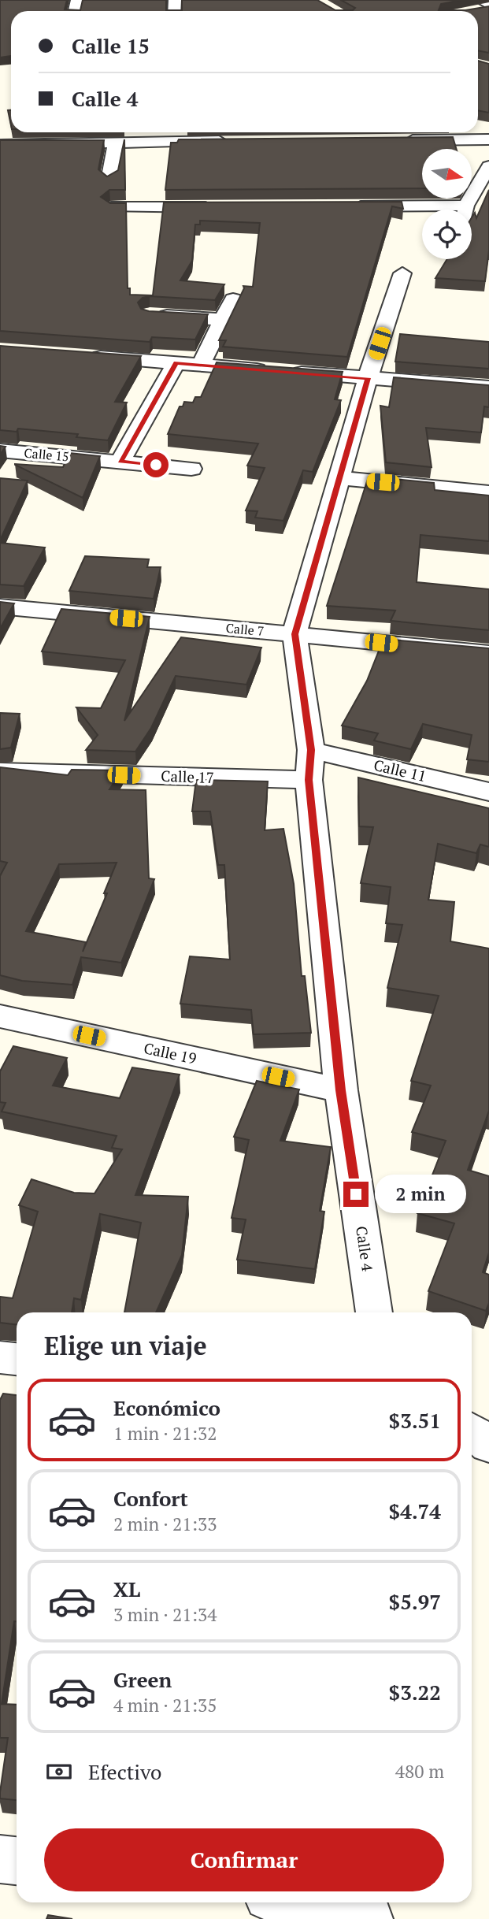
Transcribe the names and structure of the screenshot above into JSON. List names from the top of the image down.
{
  "streets": {
    "street": [
      "Calle 15",
      "Calle 7",
      "Calle 11",
      "Calle 17",
      "Calle 19",
      "Calle 4"
    ]
  },
  "crossings": [
    ["Calle 7", "Calle 4"],
    ["Calle 11", "Calle 4"],
    ["Calle 17", "Calle 4"],
    ["Calle 19", "Calle 4"]
  ],
  "north": "right",
  "page": {
    "banner": ["Calle 15", "Calle 4"],
    "bubble": "2 min",
    "heading": "Elige un viaje",
    "list": [
      {
        "name": "Económico",
        "note": "1 min · 21:32",
        "value": "$3.51"
      },
      {
        "name": "Confort",
        "note": "2 min · 21:33",
        "value": "$4.74"
      },
      {
        "name": "XL",
        "note": "3 min · 21:34",
        "value": "$5.97"
      },
      {
        "name": "Green",
        "note": "4 min · 21:35",
        "value": "$3.22"
      }
    ],
    "pay": ["Efectivo", "480 m"],
    "buttons": "Confirmar"
  }
}
